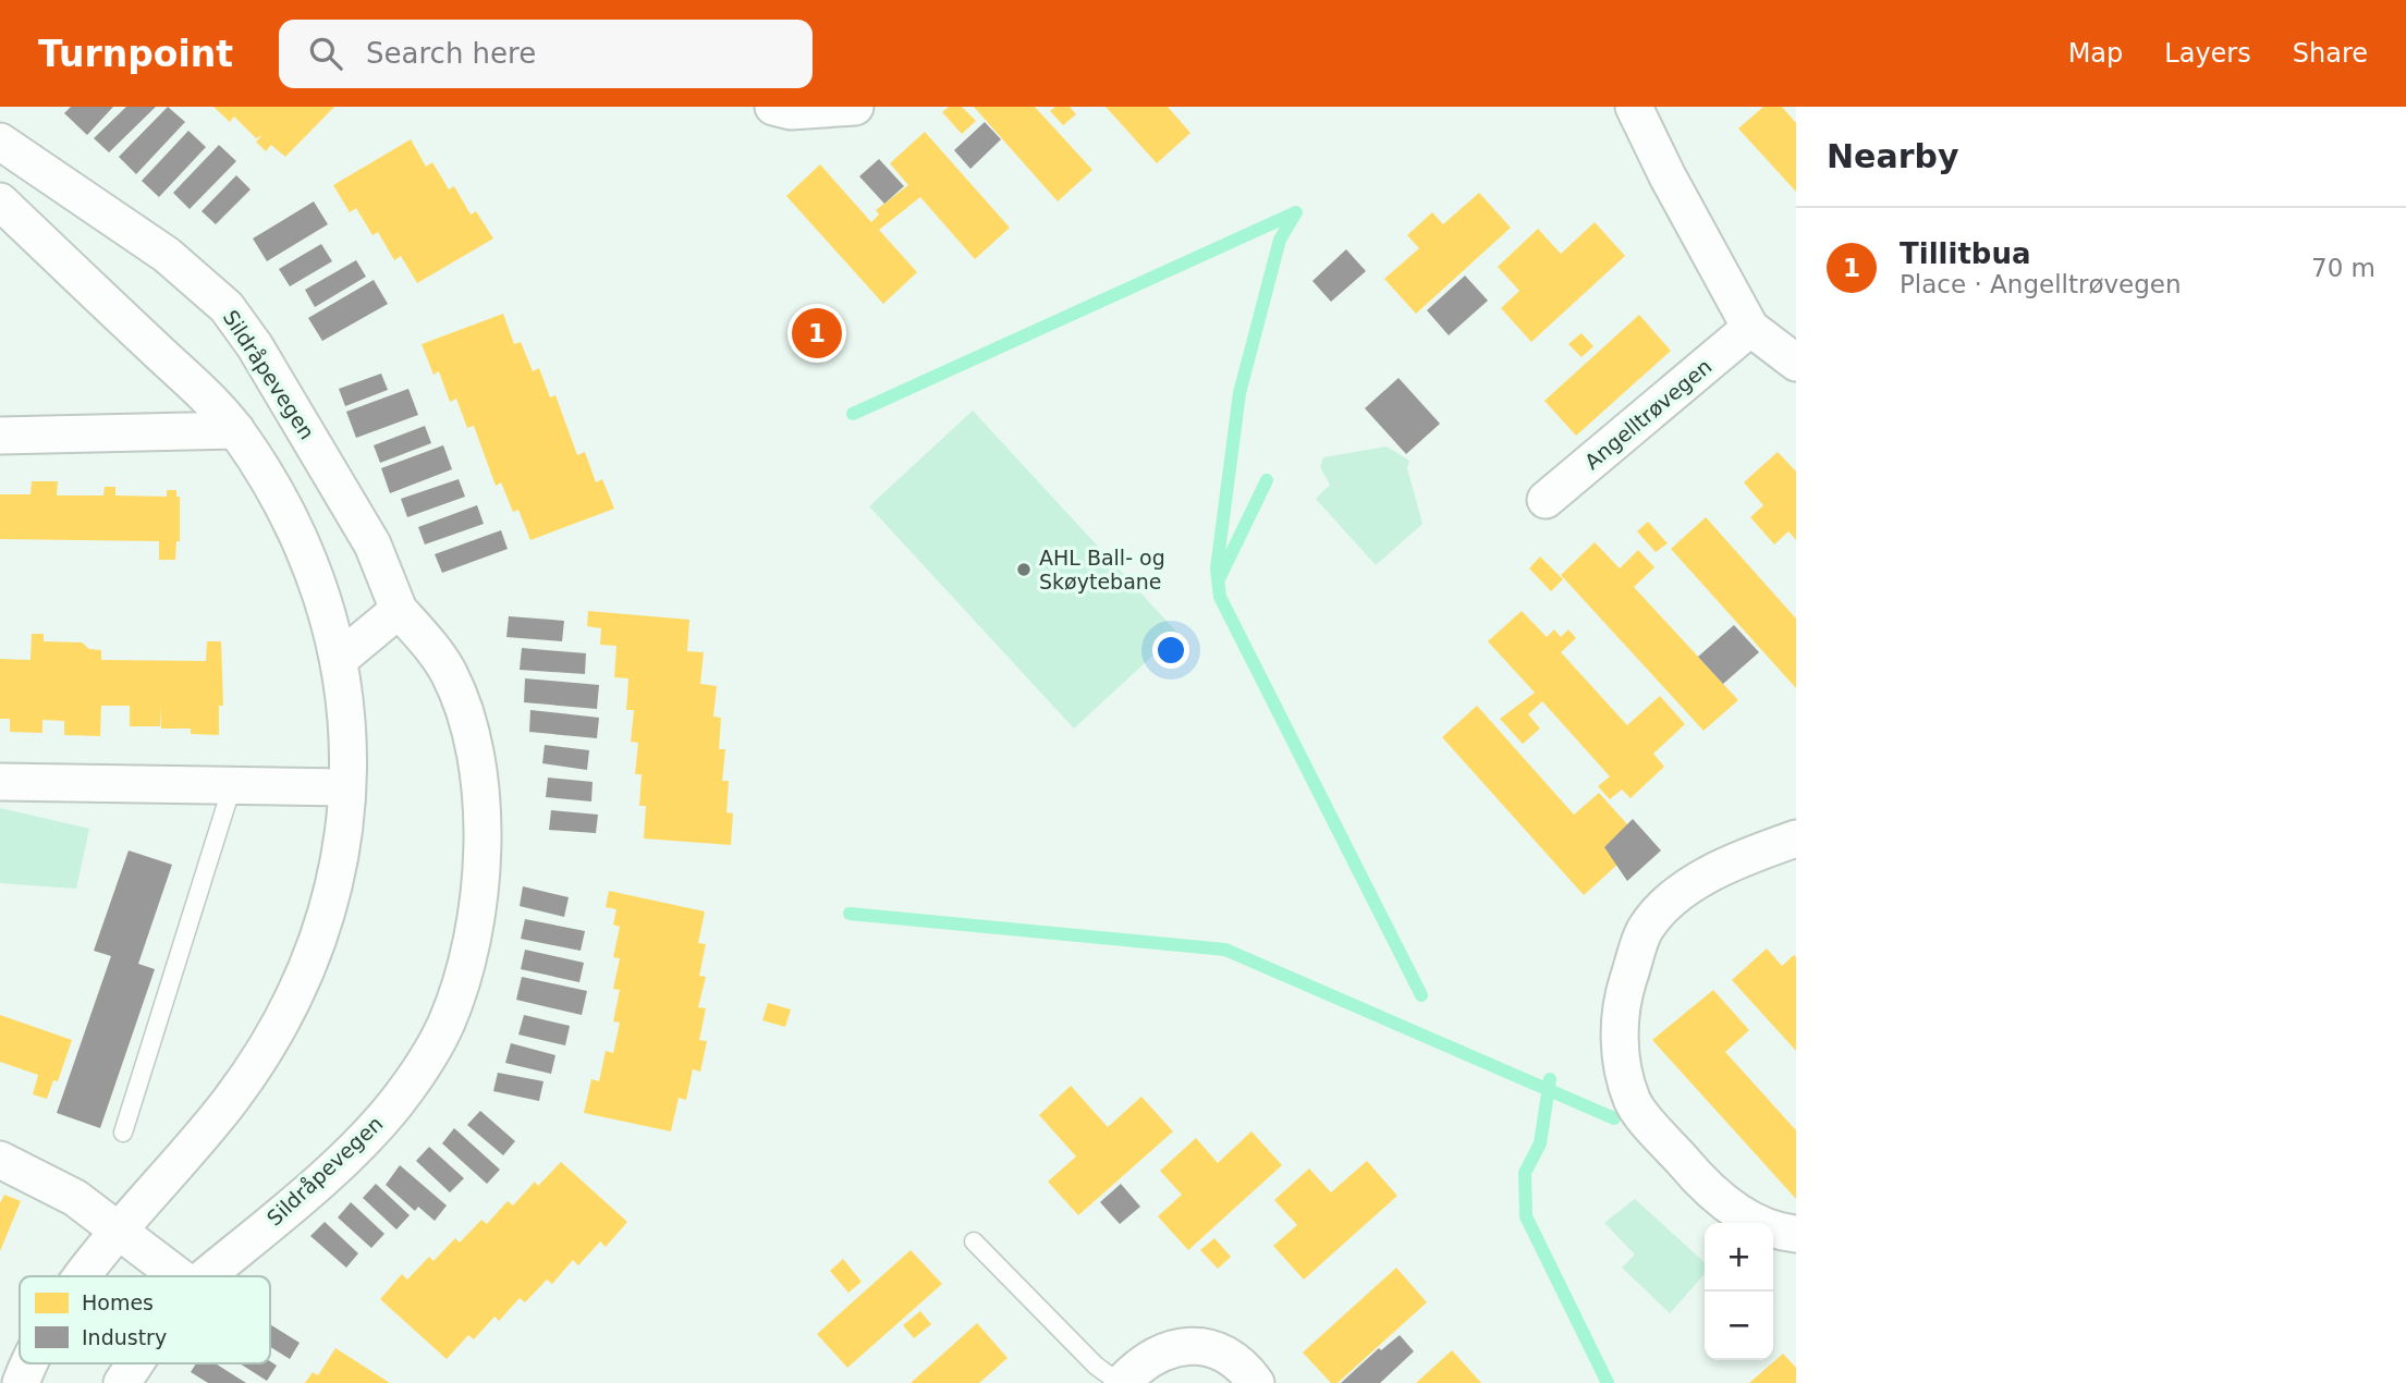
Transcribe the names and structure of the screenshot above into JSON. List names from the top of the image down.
{
  "streets": {
    "street": ["Sildråpevegen", "Angelltrøvegen"]
  },
  "places": ["AHL Ball- og Skøytebane"],
  "legend": ["Homes", "Industry"],
  "page": {
    "header": "Turnpoint",
    "search": "Search here",
    "nav": ["Map", "Layers", "Share"],
    "heading": "Nearby",
    "list": [
      {
        "mark": "1",
        "name": "Tillitbua",
        "note": "Place · Angelltrøvegen",
        "value": "70 m"
      }
    ],
    "pins": "1",
    "map_buttons": ["+", "−"]
  }
}
